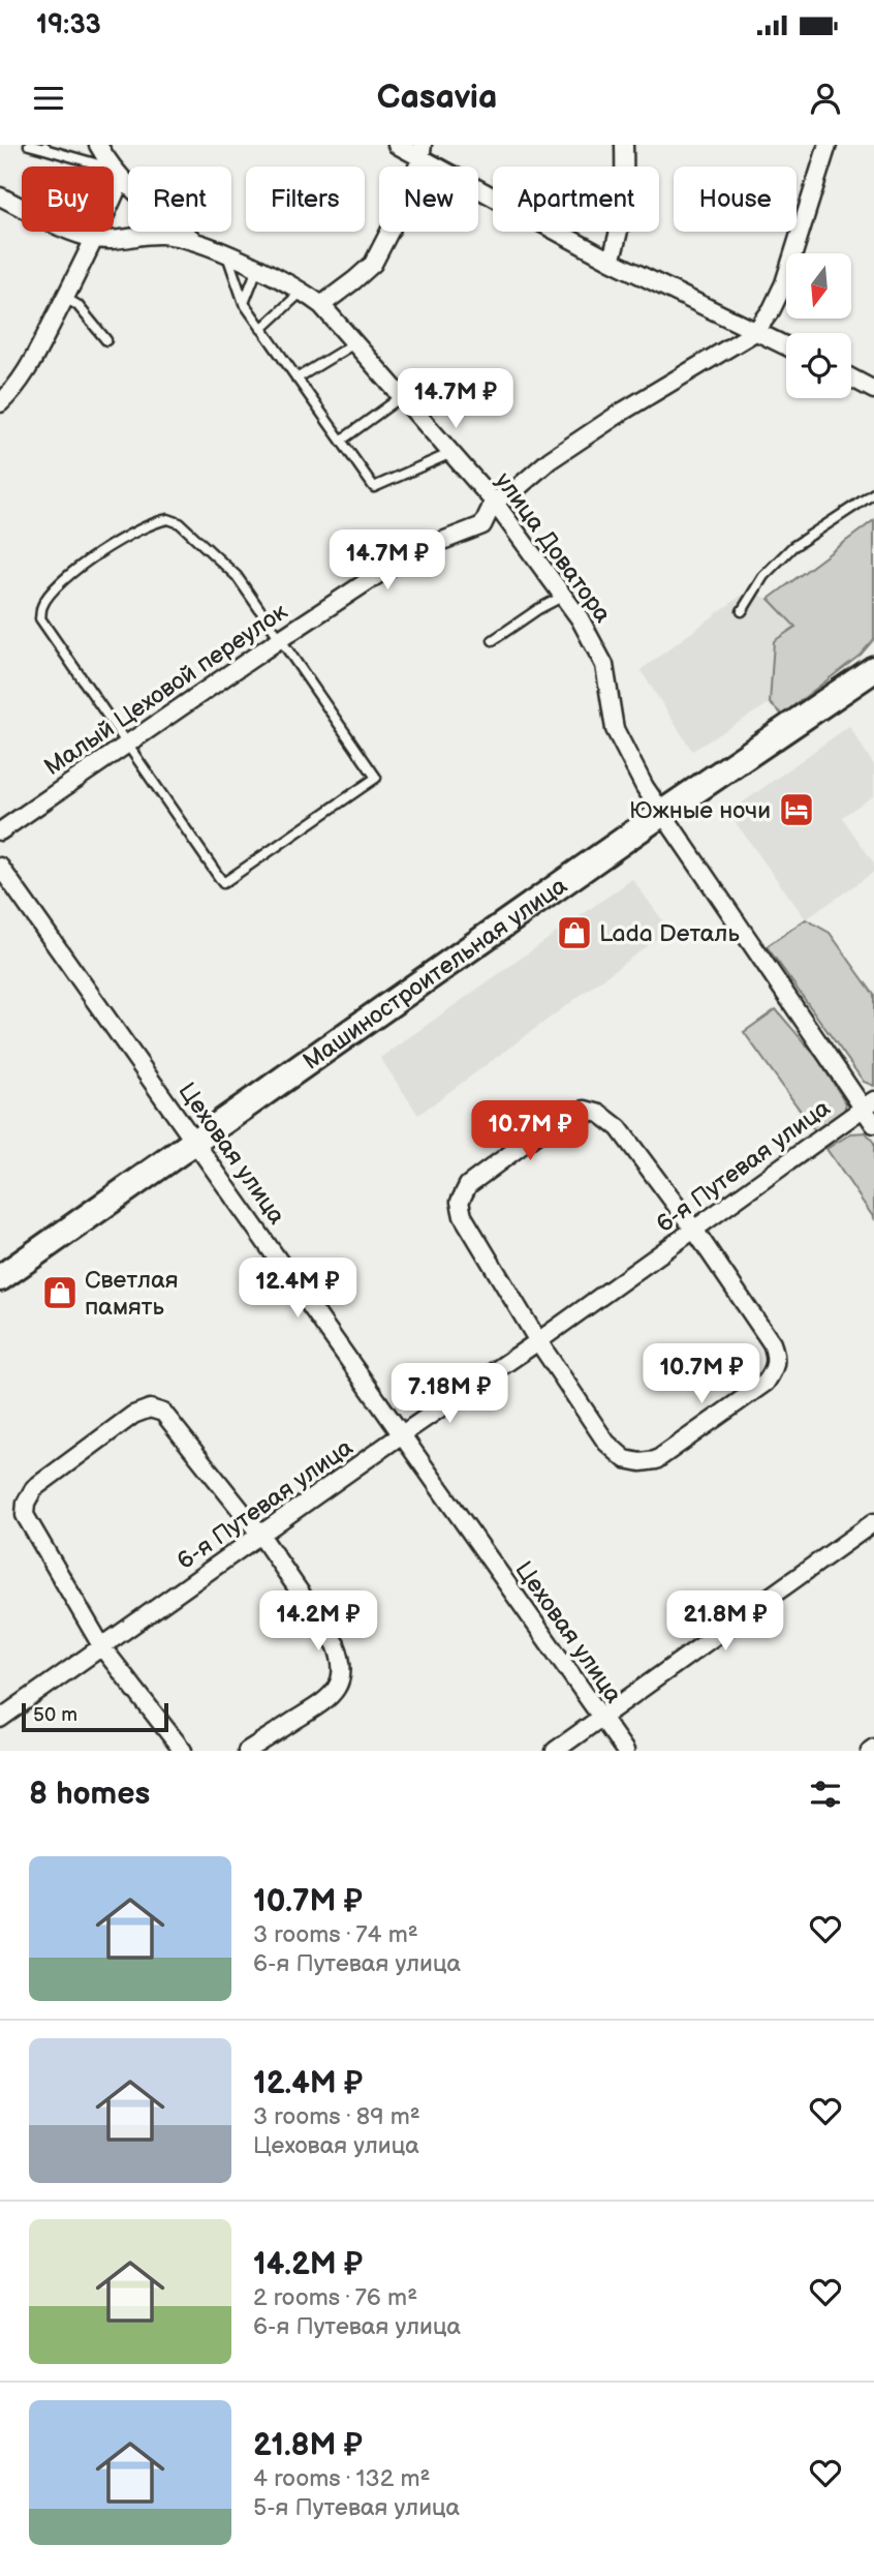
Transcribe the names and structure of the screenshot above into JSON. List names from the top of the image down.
{
  "streets": {
    "main road": ["Машиностроительная улица"],
    "street": [
      "улица Доватора",
      "Малый Цеховой переулок",
      "Цеховая улица",
      "6-я Путевая улица"
    ]
  },
  "crossings": [
    ["улица Доватора", "Малый Цеховой переулок"],
    ["улица Доватора", "Машиностроительная улица"],
    ["улица Доватора", "6-я Путевая улица"],
    ["Машиностроительная улица", "Цеховая улица"],
    ["Цеховая улица", "6-я Путевая улица"]
  ],
  "places": {
    "hotel": ["Южные ночи"],
    "shop": ["Lada Dеталь", "Светлая память"]
  },
  "scale_bar": "50 m",
  "north": "bottom",
  "page": {
    "status": "19:33",
    "header": "Casavia",
    "chip": [
      "Buy",
      "Rent",
      "Filters",
      "New",
      "Apartment",
      "House"
    ],
    "price": [
      "14.7M ₽",
      "14.7M ₽",
      "10.7M ₽",
      "12.4M ₽",
      "10.7M ₽",
      "7.18M ₽",
      "14.2M ₽",
      "21.8M ₽"
    ],
    "scale": "50 m",
    "heading": "8 homes",
    "list": [
      {
        "name": "10.7M ₽",
        "note": "3 rooms · 74 m² · 6-я Путевая улица"
      },
      {
        "name": "12.4M ₽",
        "note": "3 rooms · 89 m² · Цеховая улица"
      },
      {
        "name": "14.2M ₽",
        "note": "2 rooms · 76 m² · 6-я Путевая улица"
      },
      {
        "name": "21.8M ₽",
        "note": "4 rooms · 132 m² · 5-я Путевая улица"
      }
    ]
  }
}
